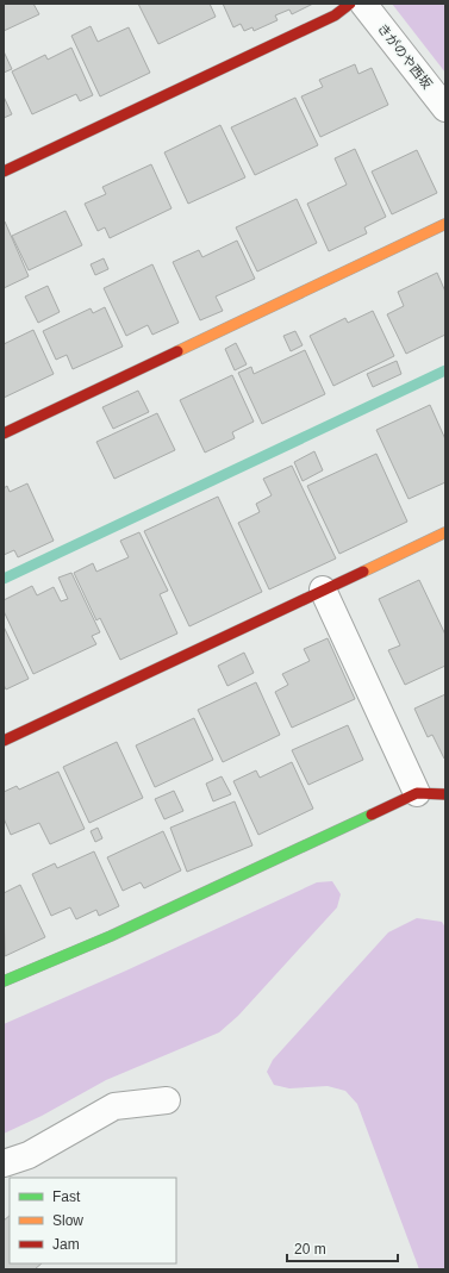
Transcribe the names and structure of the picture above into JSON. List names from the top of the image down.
{
  "streets": {
    "street": ["きがのや西坂"]
  },
  "legend": ["Fast", "Slow", "Jam"],
  "scale_bar": "20 m"
}
